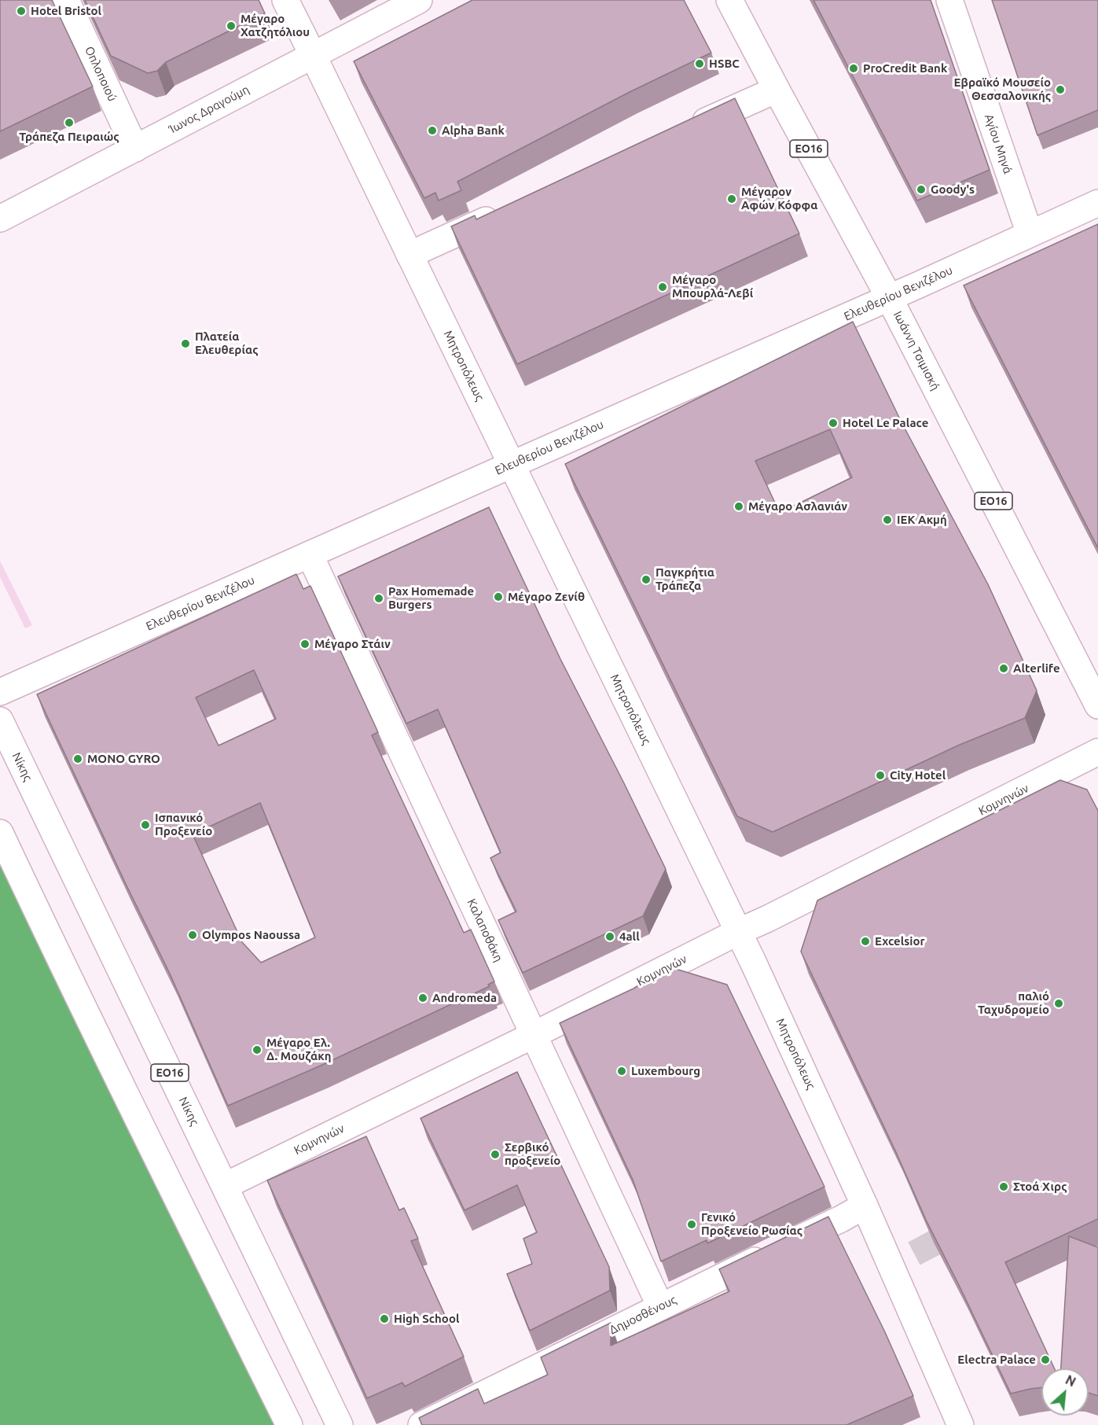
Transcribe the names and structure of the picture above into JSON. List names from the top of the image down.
{
  "streets": {
    "main road": [
      "Οπλοποιού",
      "Ίωνος Δραγούμη",
      "Αγίου Μηνά",
      "ΕΟ16",
      "Ελευθερίου Βενιζέλου",
      "Ιωάννη Τσιμισκή",
      "Μητροπόλεως",
      "Νίκης",
      "Κομνηνών",
      "Καλαποθάκη",
      "Δημοσθένους"
    ]
  },
  "crossings": [
    ["Οπλοποιού", "Ίωνος Δραγούμη"],
    ["Ίωνος Δραγούμη", "Μητροπόλεως"],
    ["Αγίου Μηνά", "Ελευθερίου Βενιζέλου"],
    ["Ελευθερίου Βενιζέλου", "Ιωάννη Τσιμισκή"],
    ["Ελευθερίου Βενιζέλου", "Μητροπόλεως"],
    ["Ελευθερίου Βενιζέλου", "Καλαποθάκη"],
    ["Μητροπόλεως", "Κομνηνών"],
    ["Μητροπόλεως", "Δημοσθένους"],
    ["Νίκης", "Κομνηνών"],
    ["Κομνηνών", "Καλαποθάκη"],
    ["Καλαποθάκη", "Δημοσθένους"]
  ],
  "places": [
    "Hotel Bristol",
    "Μέγαρο Χατζητόλιου",
    "HSBC",
    "ProCredit Bank",
    "Εβραϊκό Μουσείο Θεσσαλονικής",
    "Τράπεζα Πειραιώς",
    "Alpha Bank",
    "Goody's",
    "Μέγαρον Αφών Κόφφα",
    "Μέγαρο Μπουρλά-Λεβί",
    "Πλατεία Ελευθερίας",
    "Hotel Le Palace",
    "Μέγαρο Ασλανιάν",
    "ΙΕΚ Ακμή",
    "Παγκρήτια Τράπεζα",
    "Μέγαρο Ζενίθ",
    "Pax Homemade Burgers",
    "Μέγαρο Στάιν",
    "Alterlife",
    "MONO GYRO",
    "City Hotel",
    "Ισπανικό Προξενείο",
    "Olympos Naoussa",
    "4all",
    "Excelsior",
    "Andromeda",
    "παλιό Ταχυδρομείο",
    "Μέγαρο Ελ. Δ. Μουζάκη",
    "Luxembourg",
    "Σερβικό προξενείο",
    "Στοά Χιρς",
    "Γενικό Προξενείο Ρωσίας",
    "High School",
    "Electra Palace"
  ],
  "north": "top right"
}
